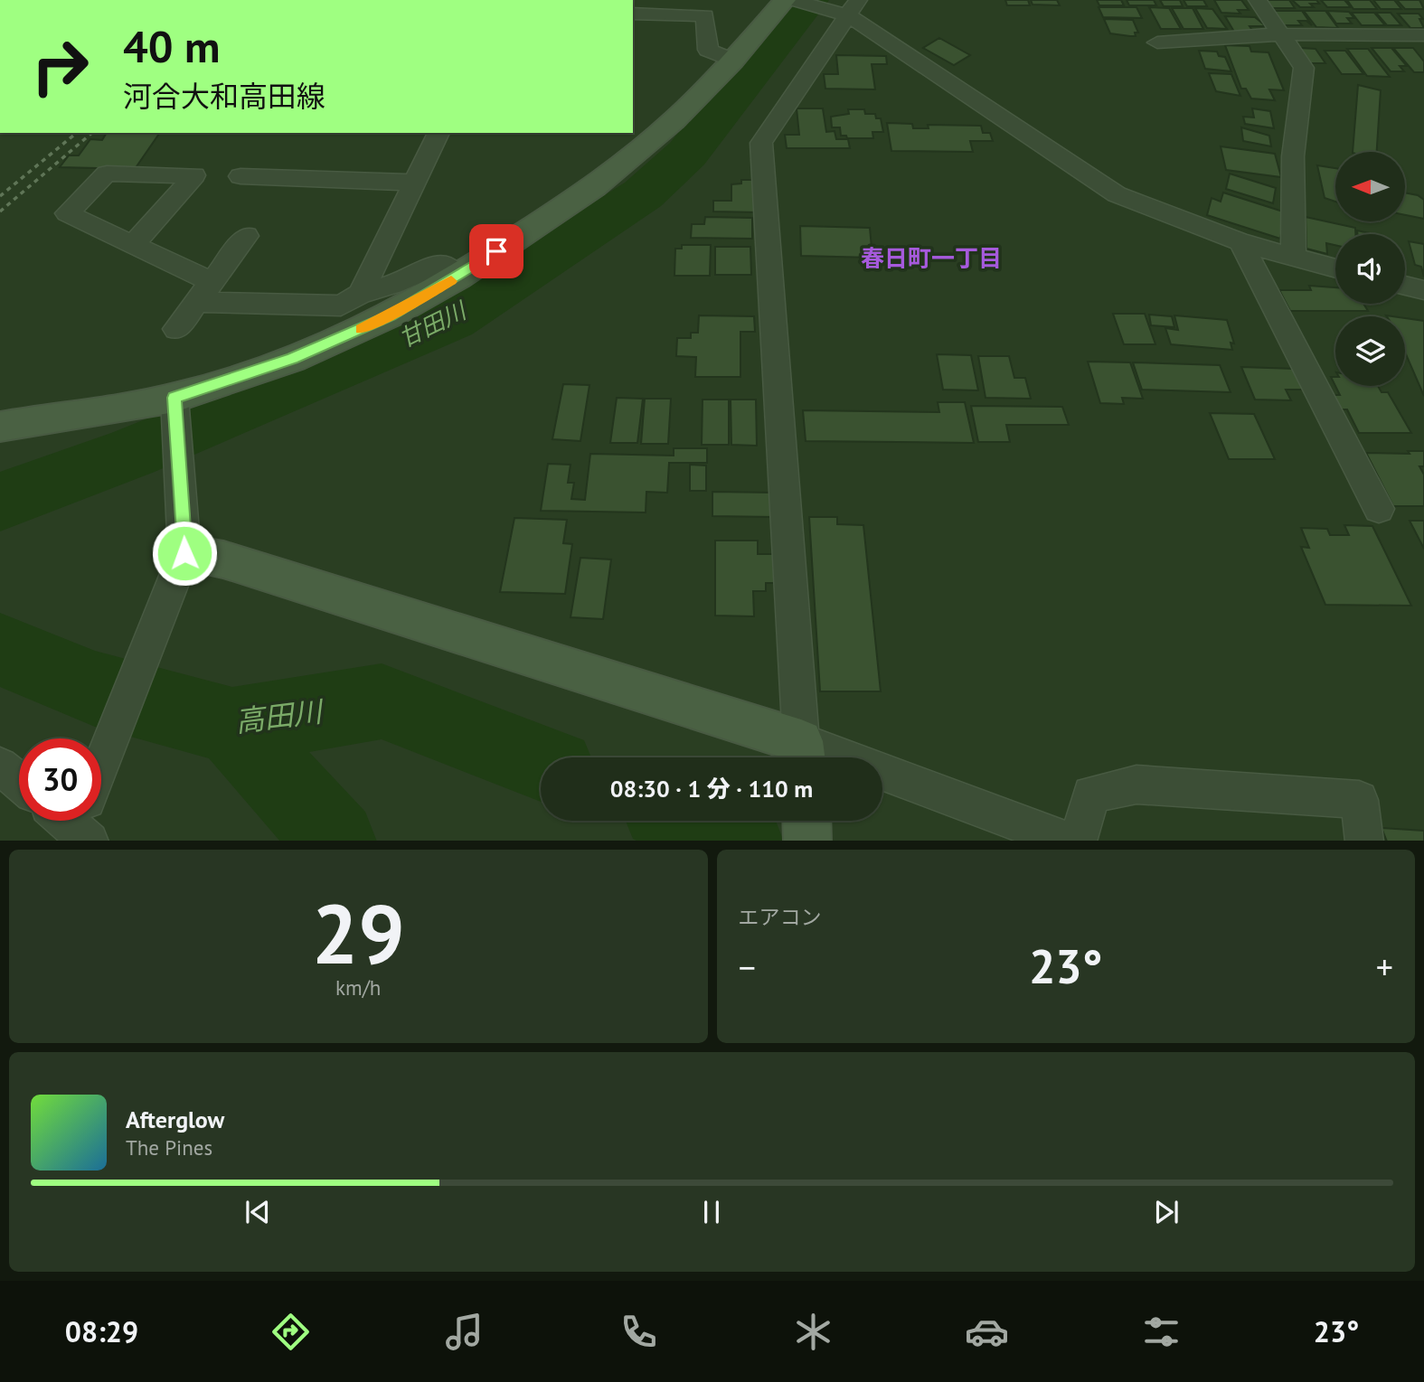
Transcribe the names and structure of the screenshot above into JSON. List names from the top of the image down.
{
  "districts": ["春日町一丁目"],
  "water": ["甘田川", "高田川"],
  "north": "left",
  "page": {
    "turn": ["40 m", "河合大和高田線"],
    "limit": "30",
    "trip": "08:30 · 1 分 · 110 m",
    "tile": [
      ["29", "km/h"],
      "エアコン"
    ],
    "heat": ["−", "23°", "+"],
    "song": ["Afterglow", "The Pines"],
    "tabs": ["08:29", "23°"]
  }
}
